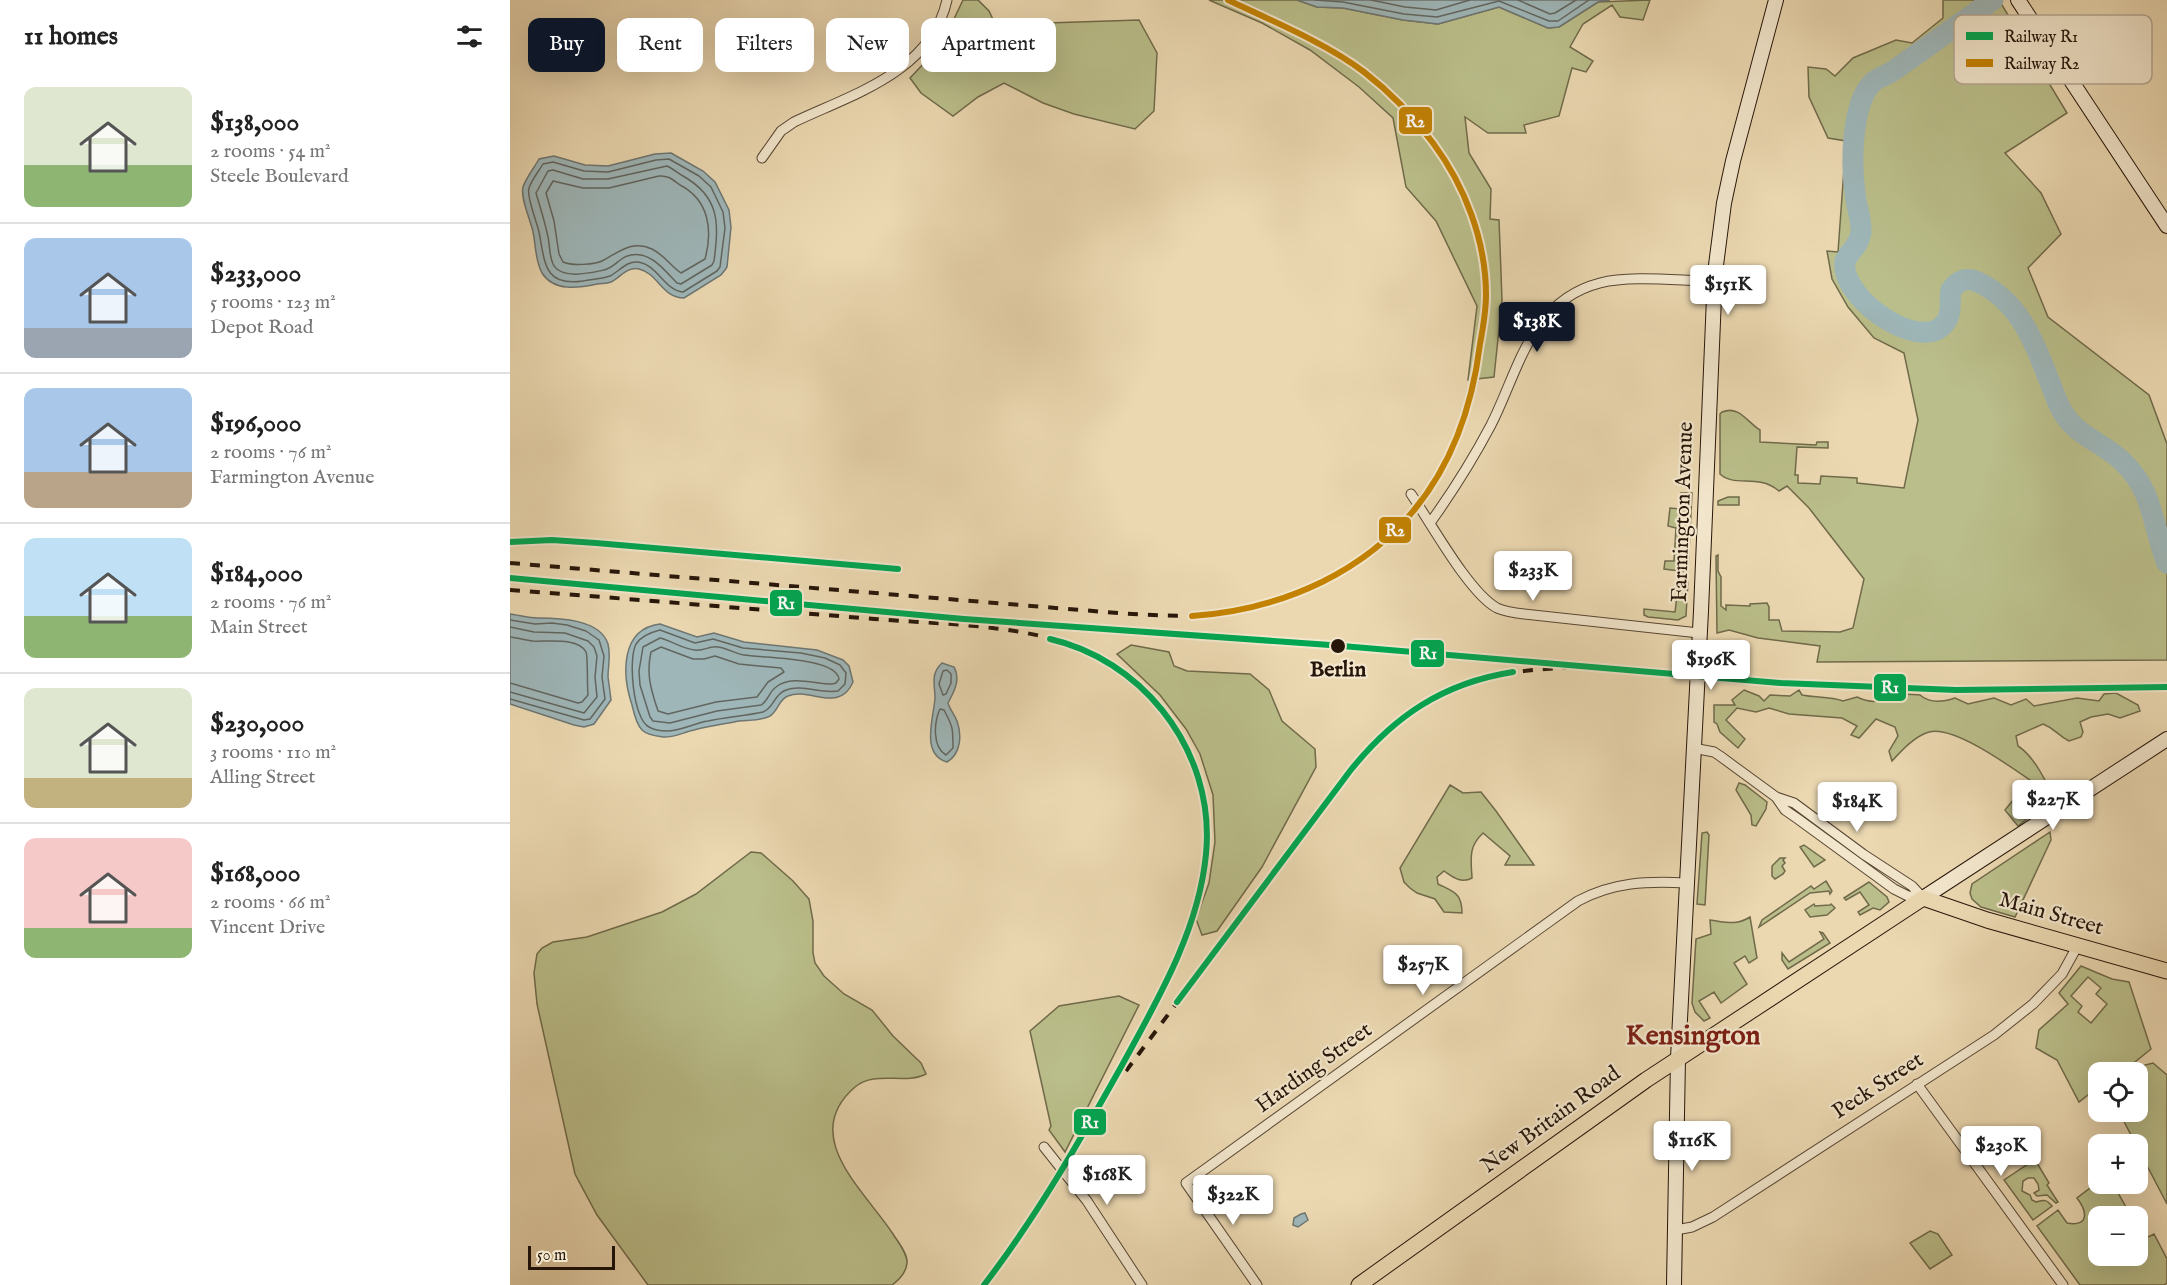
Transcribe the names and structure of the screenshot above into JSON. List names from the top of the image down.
{
  "streets": {
    "main road": ["Farmington Avenue", "Main Street", "New Britain Road"],
    "street": ["Harding Street", "Peck Street"]
  },
  "crossings": [
    ["Farmington Avenue", "Main Street"],
    ["Farmington Avenue", "Harding Street"],
    ["Farmington Avenue", "Peck Street"],
    ["Farmington Avenue", "New Britain Road"],
    ["Main Street", "Peck Street"],
    ["Main Street", "New Britain Road"]
  ],
  "districts": ["Kensington"],
  "places": ["Berlin"],
  "lines": ["rail line R2", "rail line R1"],
  "legend": ["Railway R1", "Railway R2"],
  "scale_bar": "50 m",
  "page": {
    "heading": "11 homes",
    "chip": [
      "Buy",
      "Rent",
      "Filters",
      "New",
      "Apartment"
    ],
    "list": [
      {
        "name": "$138,000",
        "note": "2 rooms · 54 m² · Steele Boulevard"
      },
      {
        "name": "$233,000",
        "note": "5 rooms · 123 m² · Depot Road"
      },
      {
        "name": "$196,000",
        "note": "2 rooms · 76 m² · Farmington Avenue"
      },
      {
        "name": "$184,000",
        "note": "2 rooms · 76 m² · Main Street"
      },
      {
        "name": "$230,000",
        "note": "3 rooms · 110 m² · Alling Street"
      },
      {
        "name": "$168,000",
        "note": "2 rooms · 66 m² · Vincent Drive"
      }
    ],
    "price": [
      "$151K",
      "$138K",
      "$233K",
      "$196K",
      "$227K",
      "$184K",
      "$257K",
      "$116K",
      "$230K",
      "$168K",
      "$322K"
    ],
    "map_buttons": ["+", "−"],
    "scale": "50 m"
  }
}
